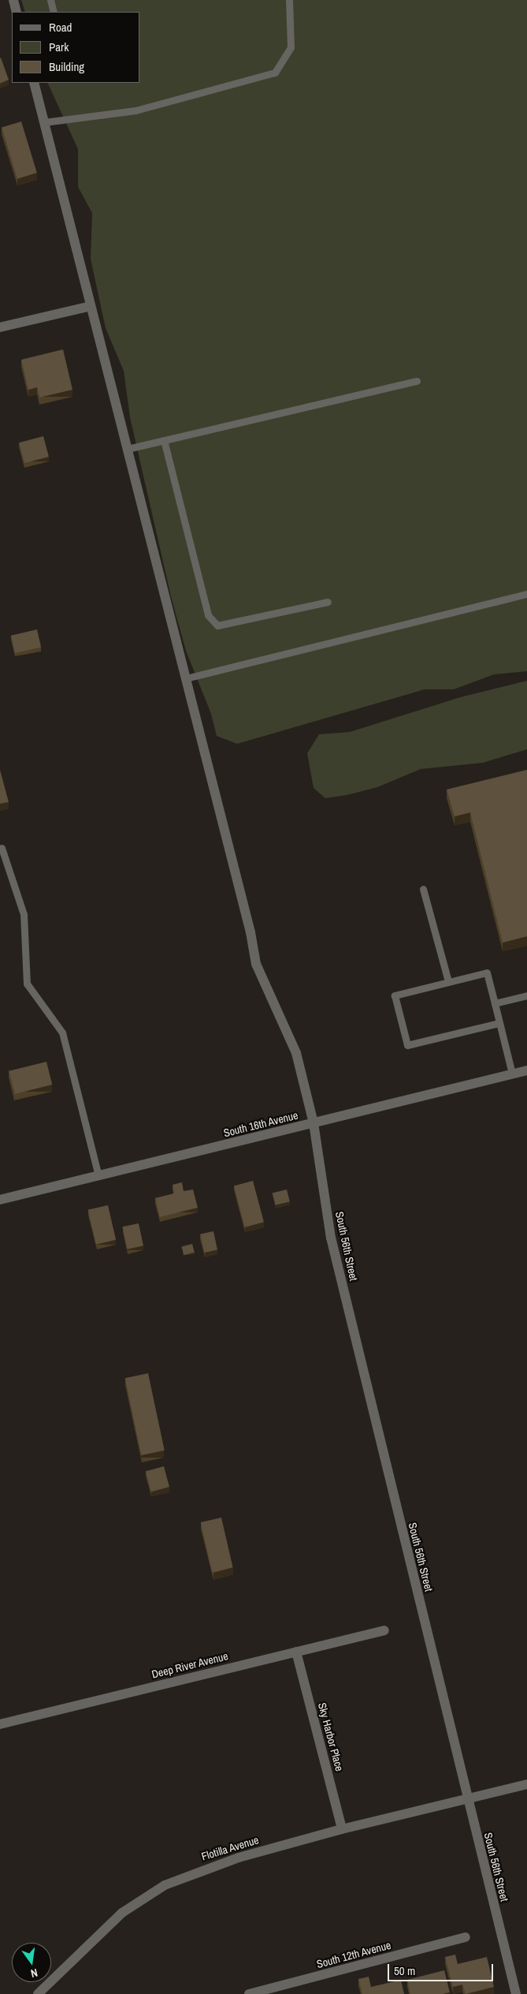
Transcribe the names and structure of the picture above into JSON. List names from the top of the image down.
{
  "streets": {
    "street": [
      "South 16th Avenue",
      "South 56th Street",
      "Deep River Avenue",
      "Sky Harbor Place",
      "Flotilla Avenue",
      "South 12th Avenue"
    ]
  },
  "crossings": [
    ["South 16th Avenue", "South 56th Street"],
    ["South 56th Street", "Flotilla Avenue"],
    ["Deep River Avenue", "Sky Harbor Place"],
    ["Sky Harbor Place", "Flotilla Avenue"]
  ],
  "legend": ["Road", "Park", "Building"],
  "scale_bar": "50 m",
  "north": "bottom"
}
